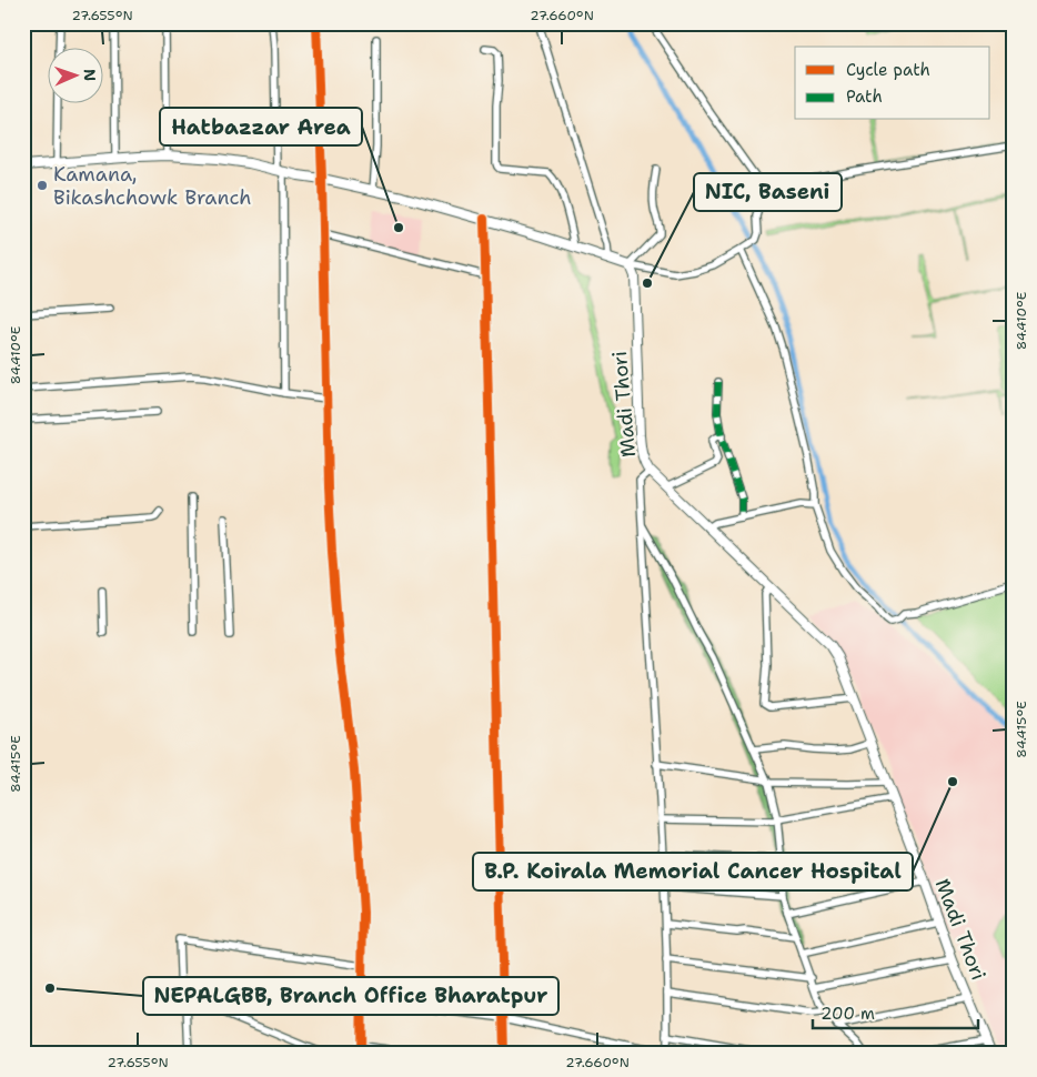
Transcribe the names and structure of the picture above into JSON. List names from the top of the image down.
{
  "streets": {
    "main road": ["Madi Thori"]
  },
  "places": [
    "Kamana, Bikashchowk Branch",
    "Hatbazzar Area",
    "NIC, Baseni",
    "B.P. Koirala Memorial Cancer Hospital",
    "NEPALGBB, Branch Office Bharatpur"
  ],
  "legend": ["Cycle path", "Path"],
  "scale_bar": "200 m",
  "north": "right",
  "coordinates": [
    "27.655°N",
    "27.660°N",
    "84.410°E",
    "84.415°E"
  ]
}
